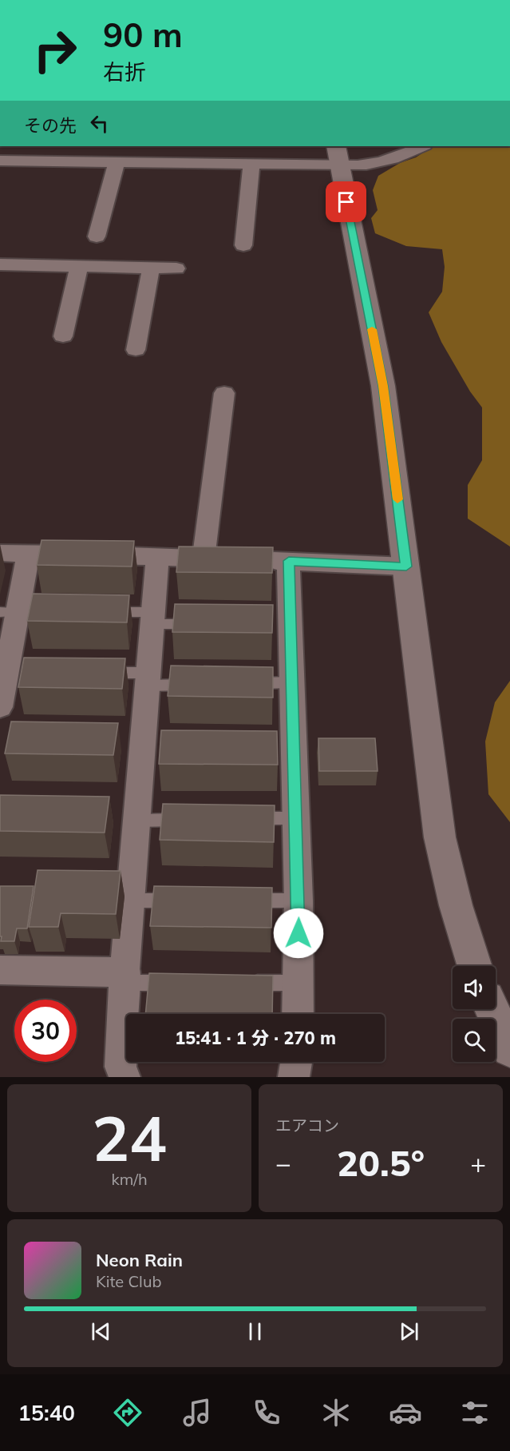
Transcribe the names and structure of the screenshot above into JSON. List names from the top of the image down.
{
  "page": {
    "turn": ["90 m", "右折"],
    "then": "その先",
    "limit": "30",
    "trip": "15:41 · 1 分 · 270 m",
    "tile": [
      ["24", "km/h"],
      "エアコン"
    ],
    "heat": ["−", "20.5°", "+"],
    "song": ["Neon Rain", "Kite Club"],
    "tabs": "15:40"
  }
}
